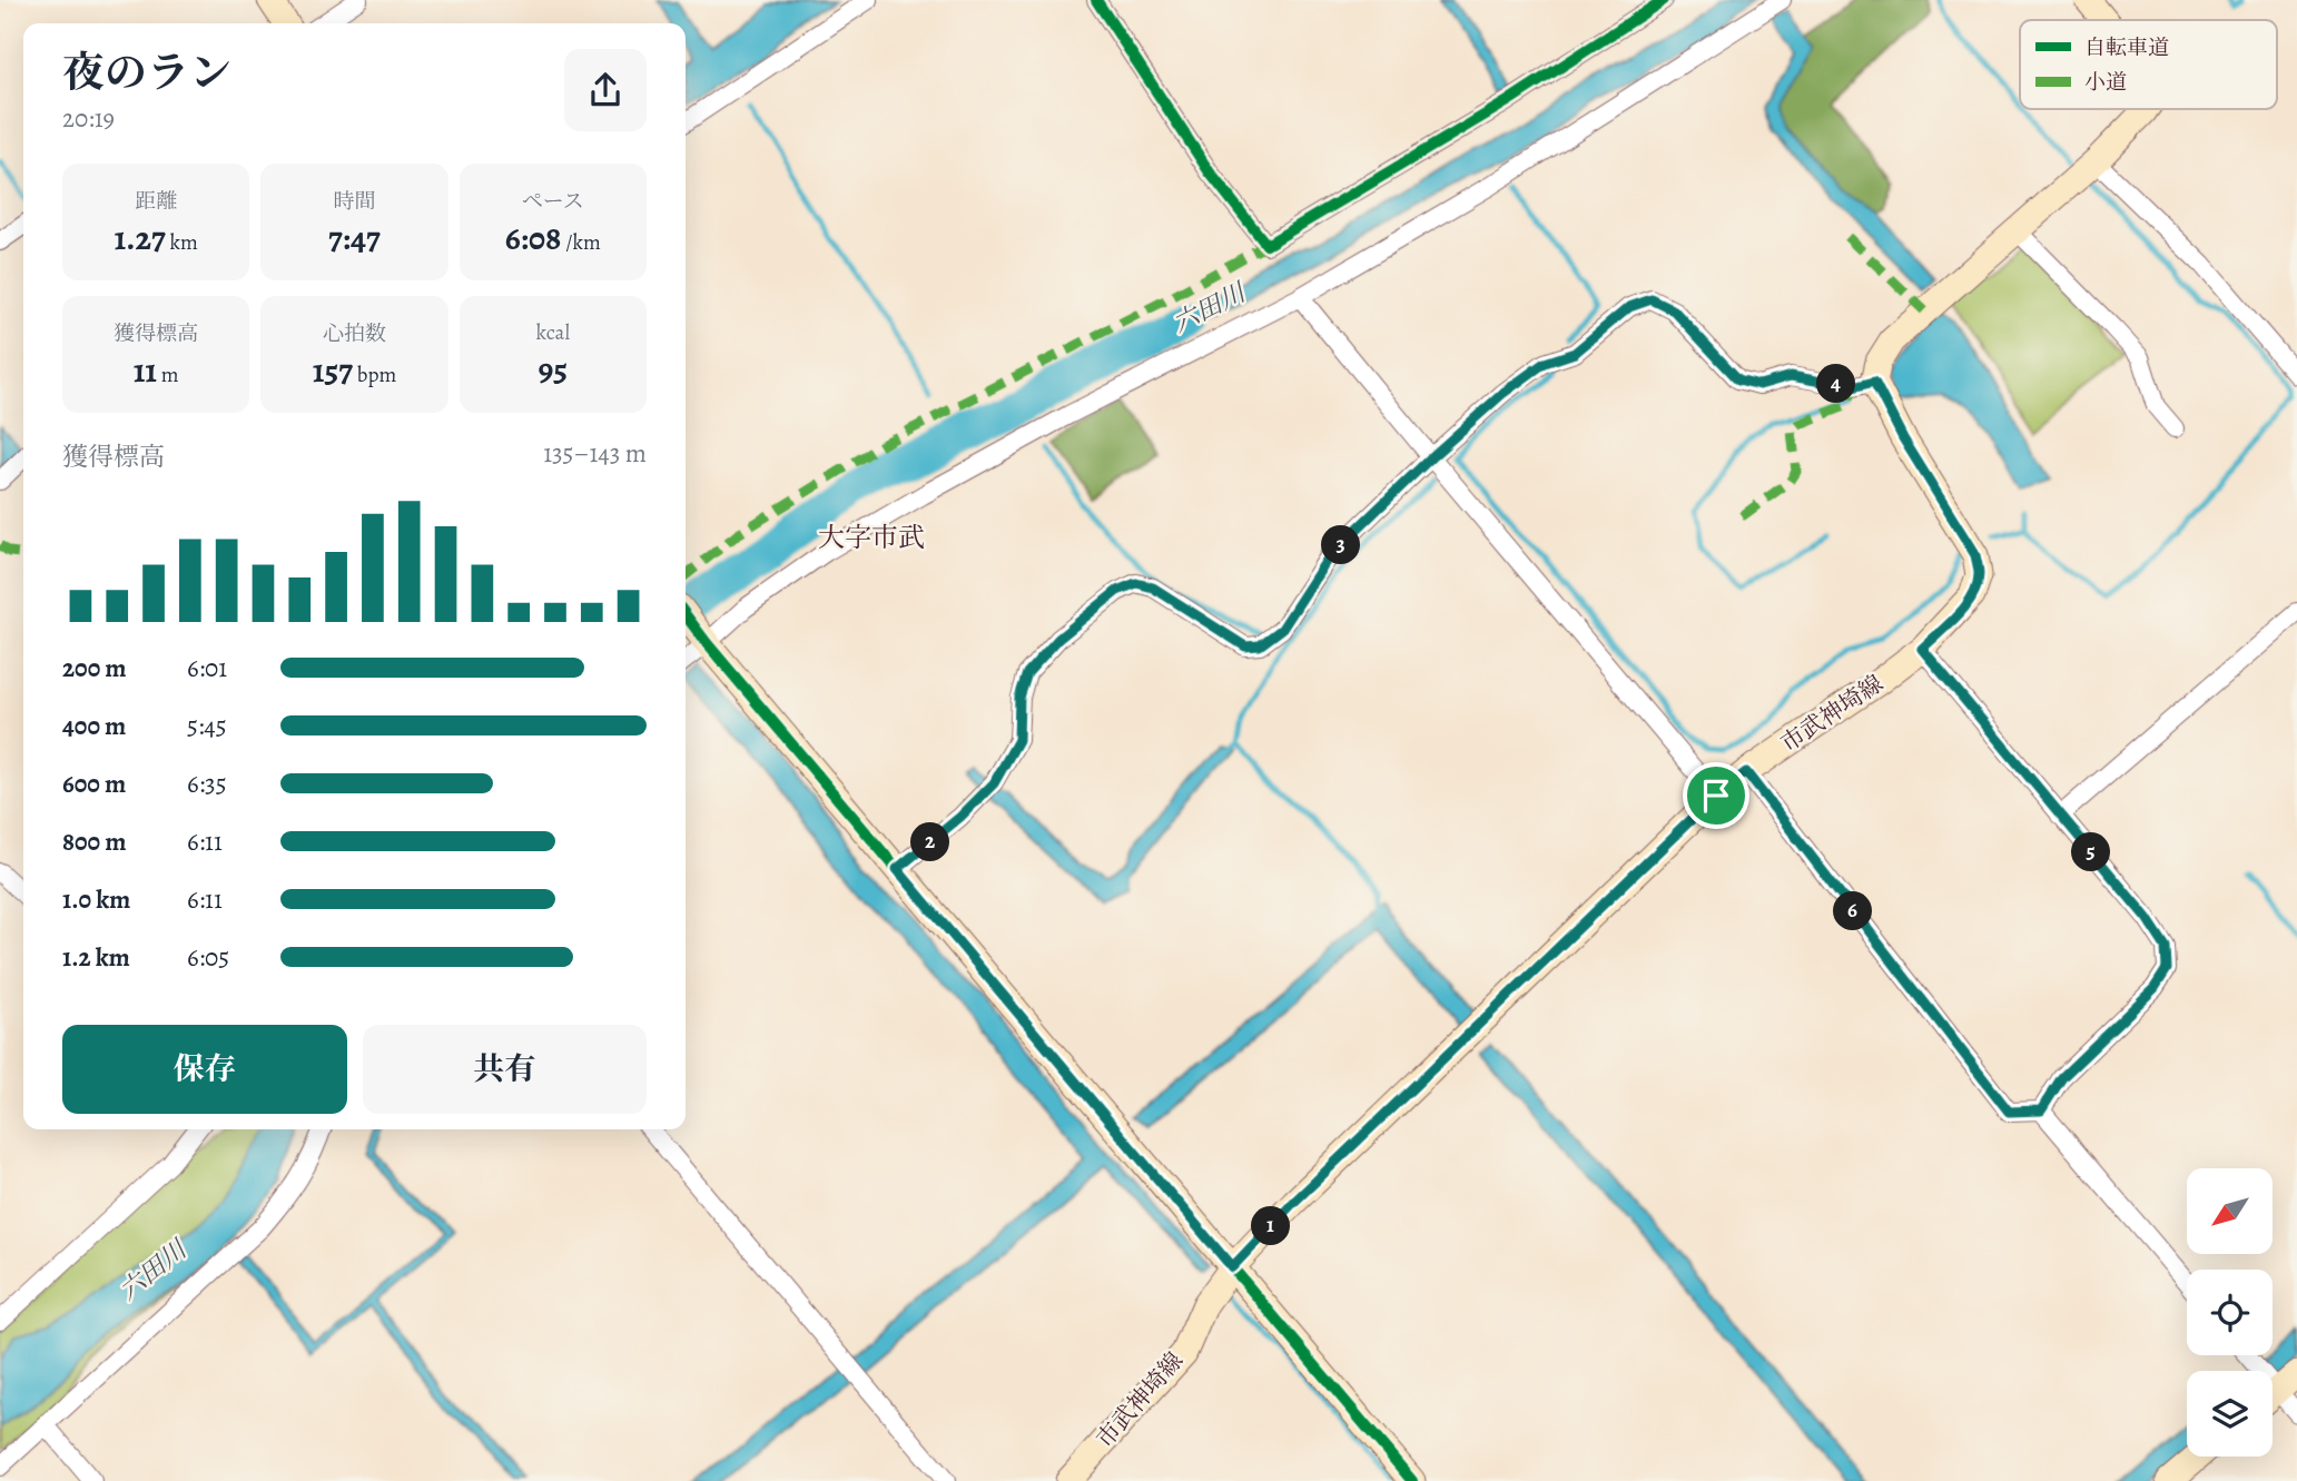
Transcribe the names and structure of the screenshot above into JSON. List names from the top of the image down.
{
  "streets": {
    "main road": ["市武神埼線"]
  },
  "districts": ["大字市武"],
  "water": ["六田川"],
  "legend": ["自転車道", "小道"],
  "north": "bottom left",
  "page": {
    "heading": ["夜のラン", "20:19"],
    "stats": [
      ["距離", "1.27 km"],
      ["時間", "7:47"],
      ["ペース", "6:08 /km"],
      ["獲得標高", "11 m"],
      ["心拍数", "157 bpm"],
      ["kcal", "95"]
    ],
    "pins": [
      "4",
      "3",
      "2",
      "5",
      "6",
      "1"
    ],
    "chart": ["獲得標高", "135–143 m"],
    "list": [
      {
        "name": "200 m",
        "note": "6:01"
      },
      {
        "name": "400 m",
        "note": "5:45"
      },
      {
        "name": "600 m",
        "note": "6:35"
      },
      {
        "name": "800 m",
        "note": "6:11"
      },
      {
        "name": "1.0 km",
        "note": "6:11"
      },
      {
        "name": "1.2 km",
        "note": "6:05"
      }
    ],
    "buttons": ["保存", "共有"]
  }
}
